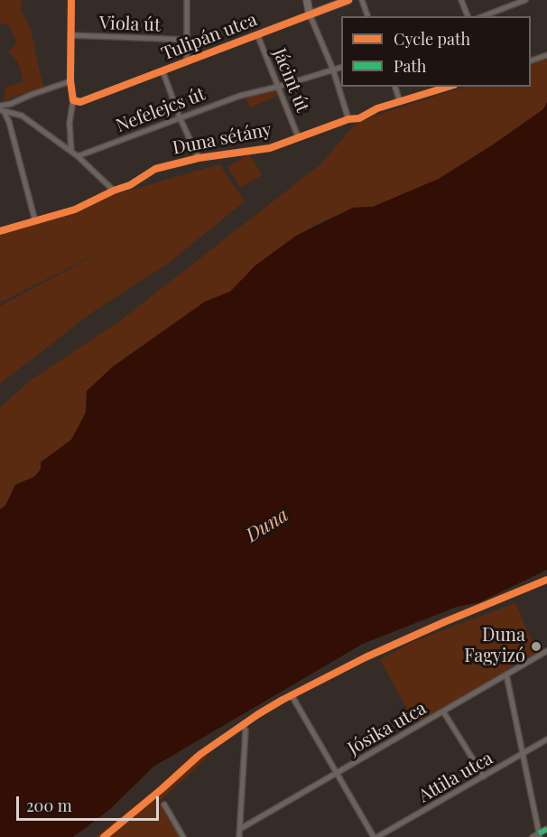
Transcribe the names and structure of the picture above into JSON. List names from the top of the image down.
{
  "streets": {
    "street": [
      "Viola út",
      "Tulipán utca",
      "Jácint út",
      "Nefelejcs út",
      "Duna sétány",
      "Jósika utca",
      "Attila utca"
    ]
  },
  "crossings": [
    ["Tulipán utca", "Jácint út"],
    ["Jácint út", "Nefelejcs út"],
    ["Jácint út", "Duna sétány"]
  ],
  "water": ["Duna"],
  "places": ["Duna Fagyizó"],
  "legend": ["Cycle path", "Path"],
  "scale_bar": "200 m"
}
